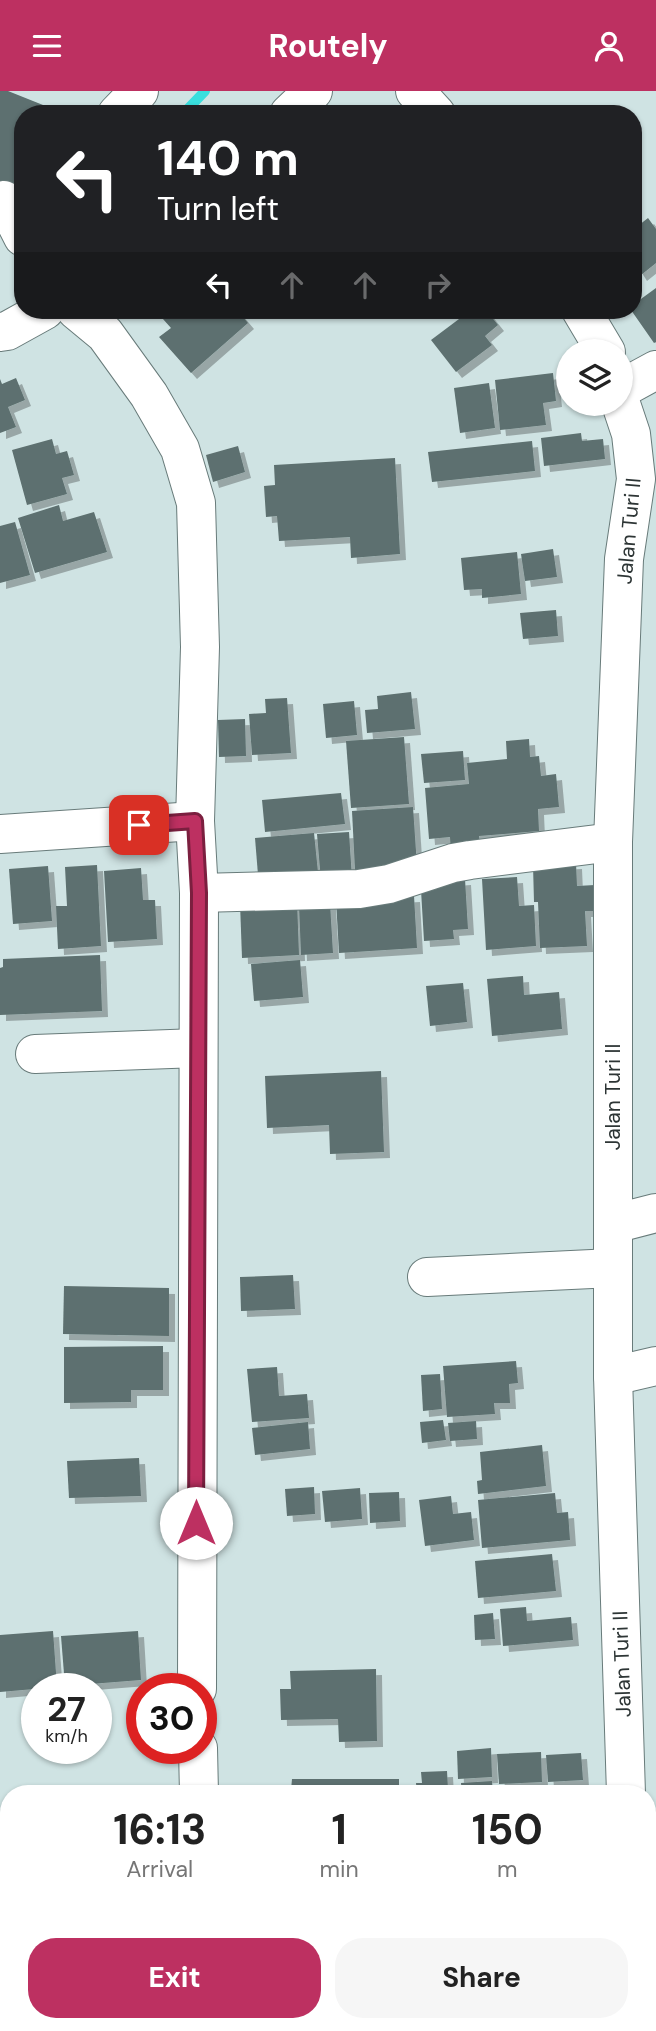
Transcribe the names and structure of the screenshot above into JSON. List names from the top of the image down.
{
  "streets": {
    "street": ["Jalan Turi II"]
  },
  "page": {
    "header": "Routely",
    "turn": ["140 m", "Turn left"],
    "speed": "27 km/h",
    "limit": "30",
    "eta": [
      "16:13",
      "Arrival",
      "1",
      "min",
      "150",
      "m"
    ],
    "buttons": ["Exit", "Share"]
  }
}
